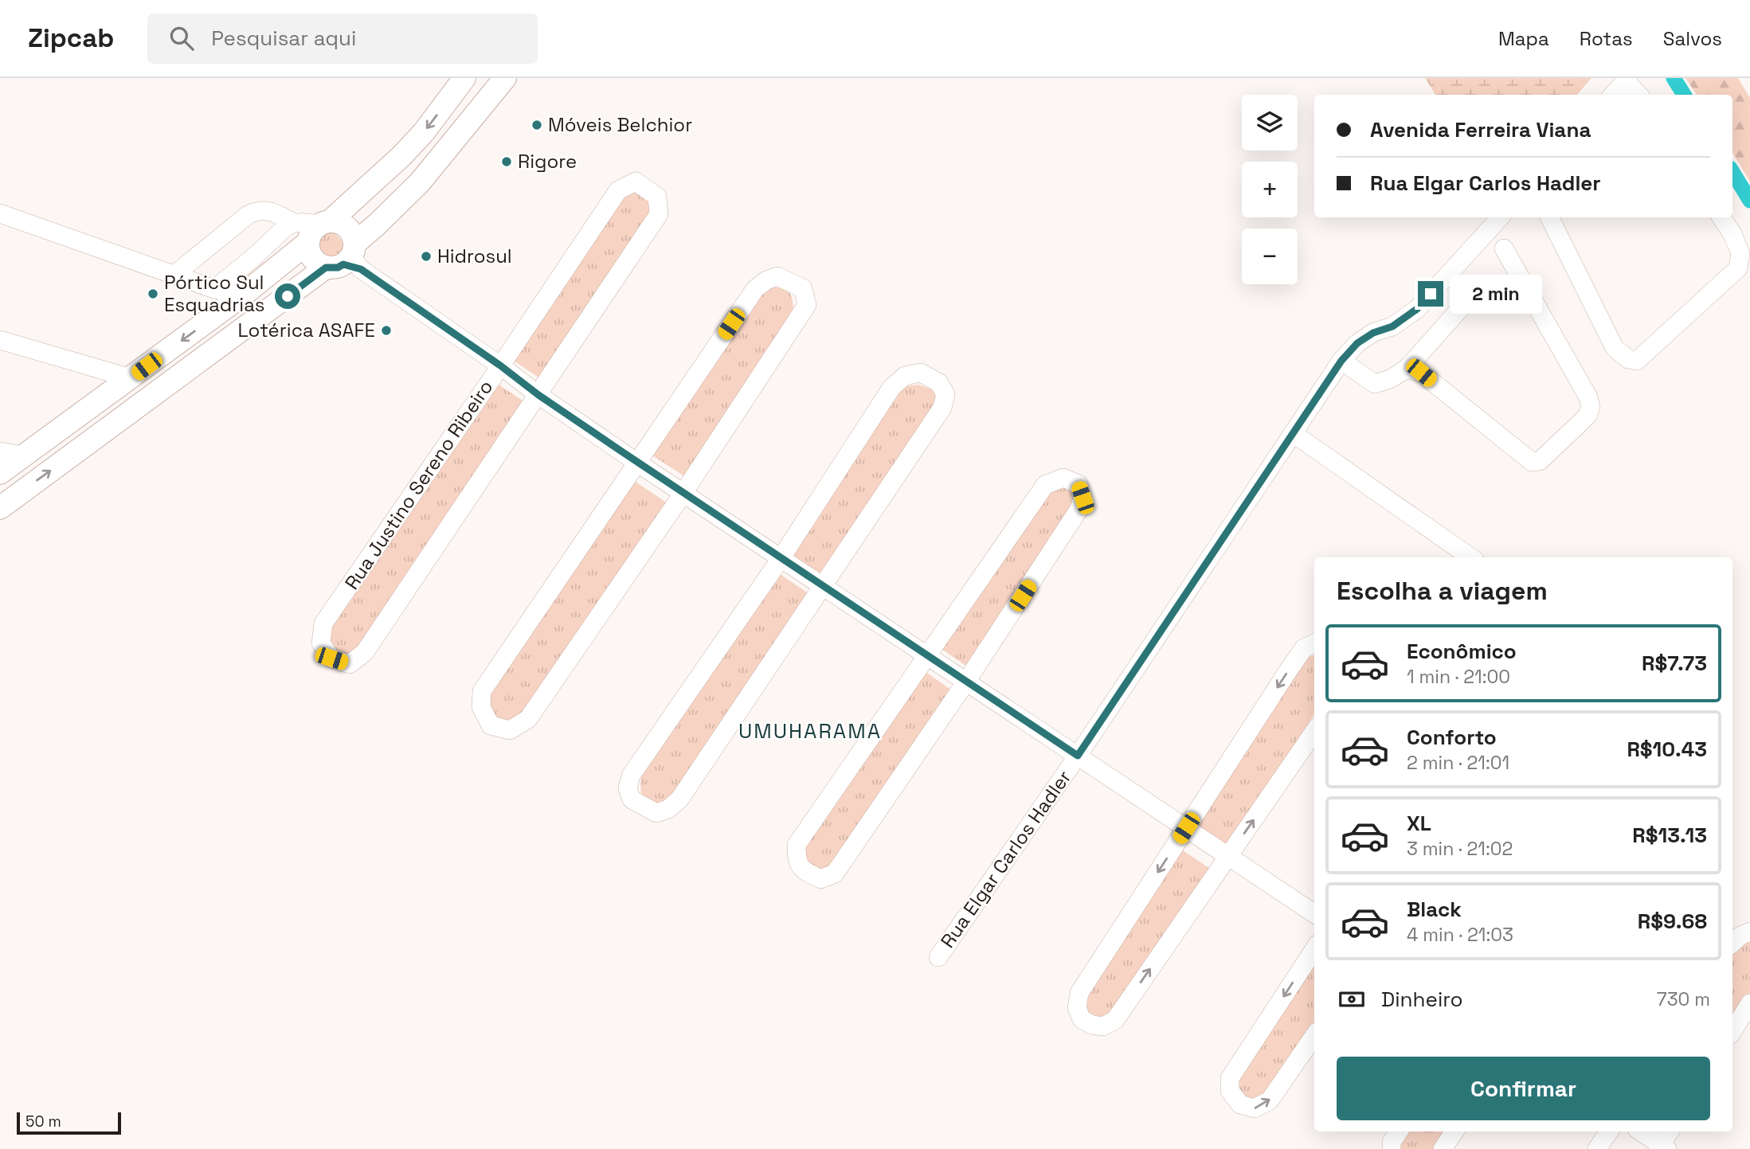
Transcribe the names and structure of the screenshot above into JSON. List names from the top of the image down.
{
  "streets": {
    "street": ["Rua Justino Sereno Ribeiro", "Rua Elgar Carlos Hadler"]
  },
  "districts": ["UMUHARAMA"],
  "places": [
    "Móveis Belchior",
    "Rigore",
    "Hidrosul",
    "Pórtico Sul Esquadrias",
    "Lotérica ASAFE"
  ],
  "scale_bar": "50 m",
  "page": {
    "header": "Zipcab",
    "search": "Pesquisar aqui",
    "nav": ["Mapa", "Rotas", "Salvos"],
    "map_buttons": ["+", "−"],
    "banner": ["Avenida Ferreira Viana", "Rua Elgar Carlos Hadler"],
    "bubble": "2 min",
    "heading": "Escolha a viagem",
    "list": [
      {
        "name": "Econômico",
        "note": "1 min · 21:00",
        "value": "R$7.73"
      },
      {
        "name": "Conforto",
        "note": "2 min · 21:01",
        "value": "R$10.43"
      },
      {
        "name": "XL",
        "note": "3 min · 21:02",
        "value": "R$13.13"
      },
      {
        "name": "Black",
        "note": "4 min · 21:03",
        "value": "R$9.68"
      }
    ],
    "pay": ["Dinheiro", "730 m"],
    "buttons": "Confirmar",
    "scale": "50 m"
  }
}
